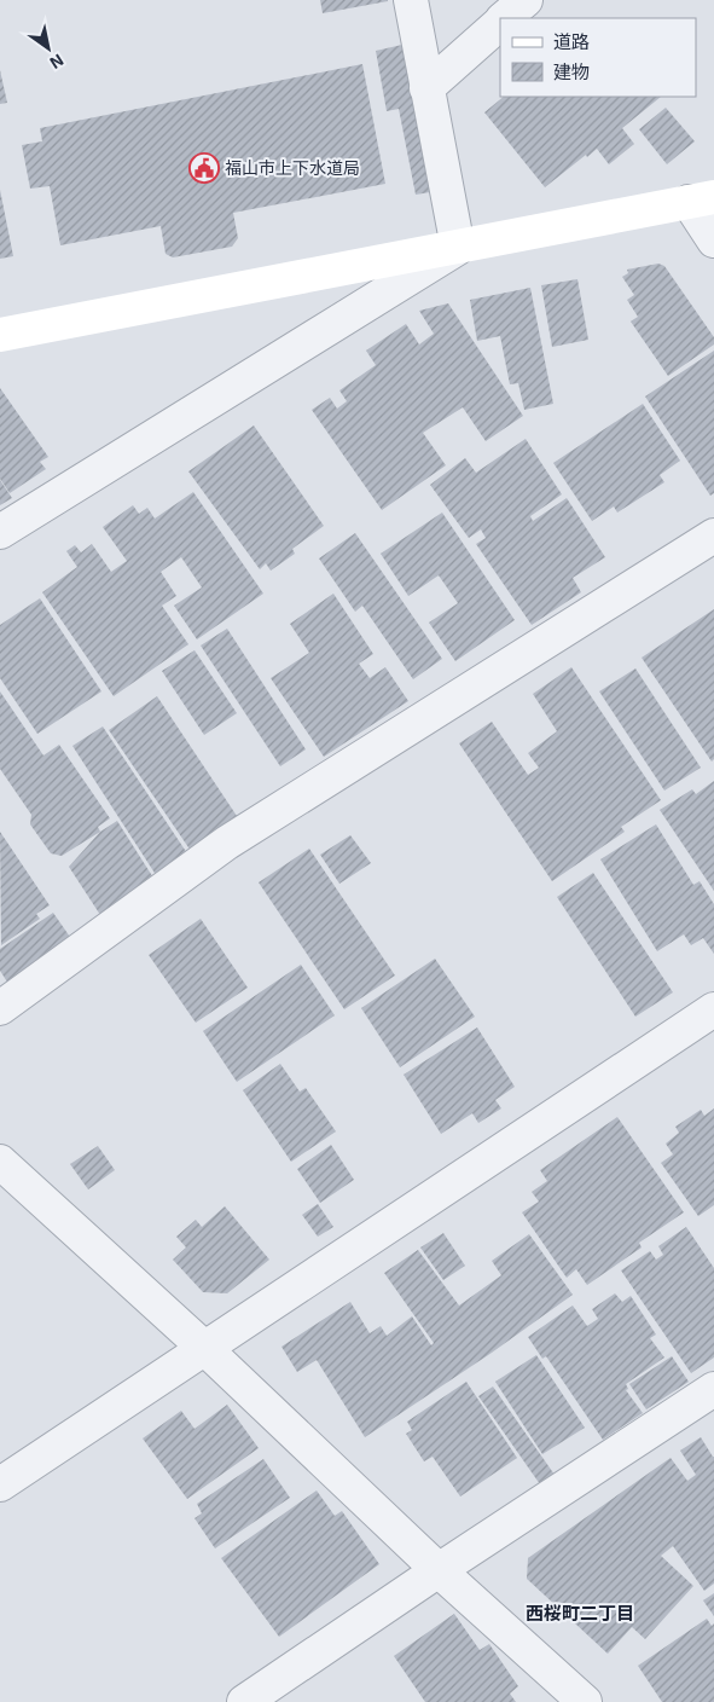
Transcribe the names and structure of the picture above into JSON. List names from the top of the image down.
{
  "districts": ["西桜町二丁目"],
  "places": {
    "public building": ["福山市上下水道局"]
  },
  "legend": ["道路", "建物"],
  "north": "bottom right"
}
